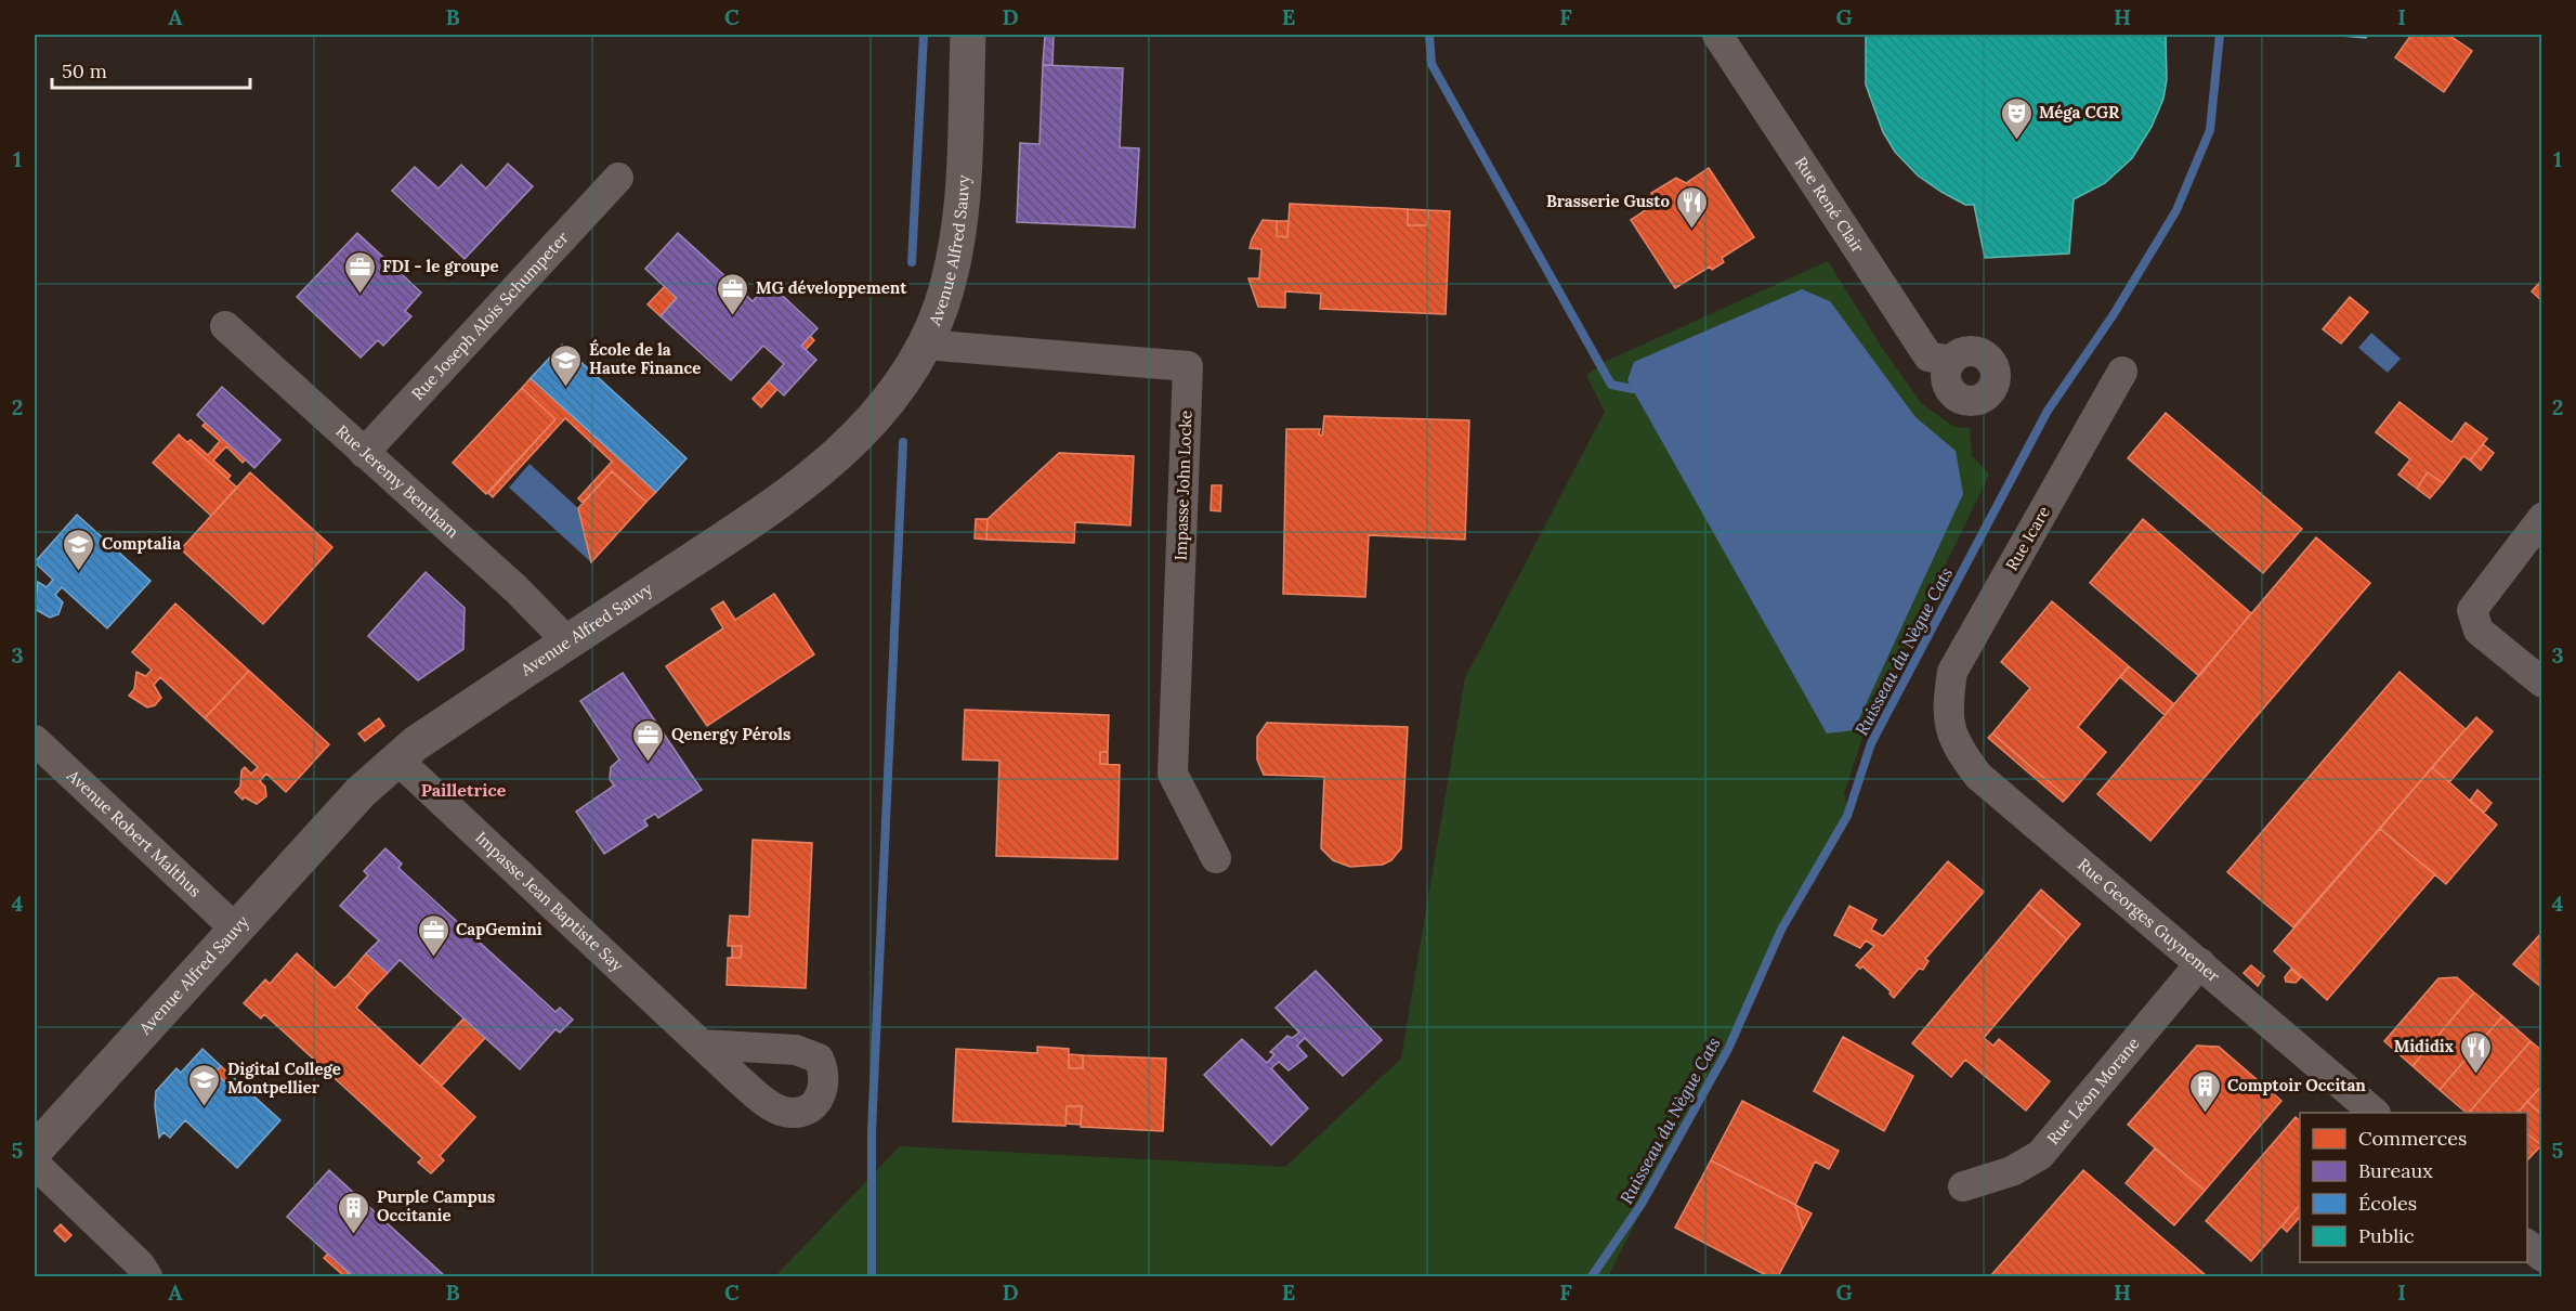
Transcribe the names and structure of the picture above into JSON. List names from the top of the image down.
{
  "streets": {
    "street": [
      "Rue René Clair",
      "Avenue Alfred Sauvy",
      "Rue Joseph Alois Schumpeter",
      "Rue Jeremy Bentham",
      "Impasse John Locke",
      "Rue Icare",
      "Avenue Robert Malthus",
      "Impasse Jean Baptiste Say",
      "Rue Georges Guynemer",
      "Rue Léon Morane"
    ]
  },
  "crossings": [
    ["Avenue Alfred Sauvy", "Rue Jeremy Bentham"],
    ["Avenue Alfred Sauvy", "Impasse John Locke"],
    ["Avenue Alfred Sauvy", "Avenue Robert Malthus"],
    ["Avenue Alfred Sauvy", "Impasse Jean Baptiste Say"],
    ["Rue Joseph Alois Schumpeter", "Rue Jeremy Bentham"],
    ["Rue Icare", "Rue Georges Guynemer"],
    ["Rue Georges Guynemer", "Rue Léon Morane"]
  ],
  "districts": ["Pailletrice"],
  "water": ["Ruisseau du Nègue Cats"],
  "places": {
    "theatre": ["Méga CGR"],
    "restaurant": ["Brasserie Gusto", "Mididix"],
    "office": [
      "FDI - le groupe",
      "MG développement",
      "Qenergy Pérols",
      "CapGemini"
    ],
    "school or university": ["École de la Haute Finance", "Comptalia", "Digital College Montpellier"],
    "building": ["Comptoir Occitan", "Purple Campus Occitanie"]
  },
  "legend": [
    "Commerces",
    "Bureaux",
    "Écoles",
    "Public"
  ],
  "scale_bar": "50 m",
  "grid": {
    "columns": [
      "A",
      "B",
      "C",
      "D",
      "E",
      "F",
      "G",
      "H",
      "I"
    ],
    "rows": [
      "1",
      "2",
      "3",
      "4",
      "5"
    ]
  }
}
